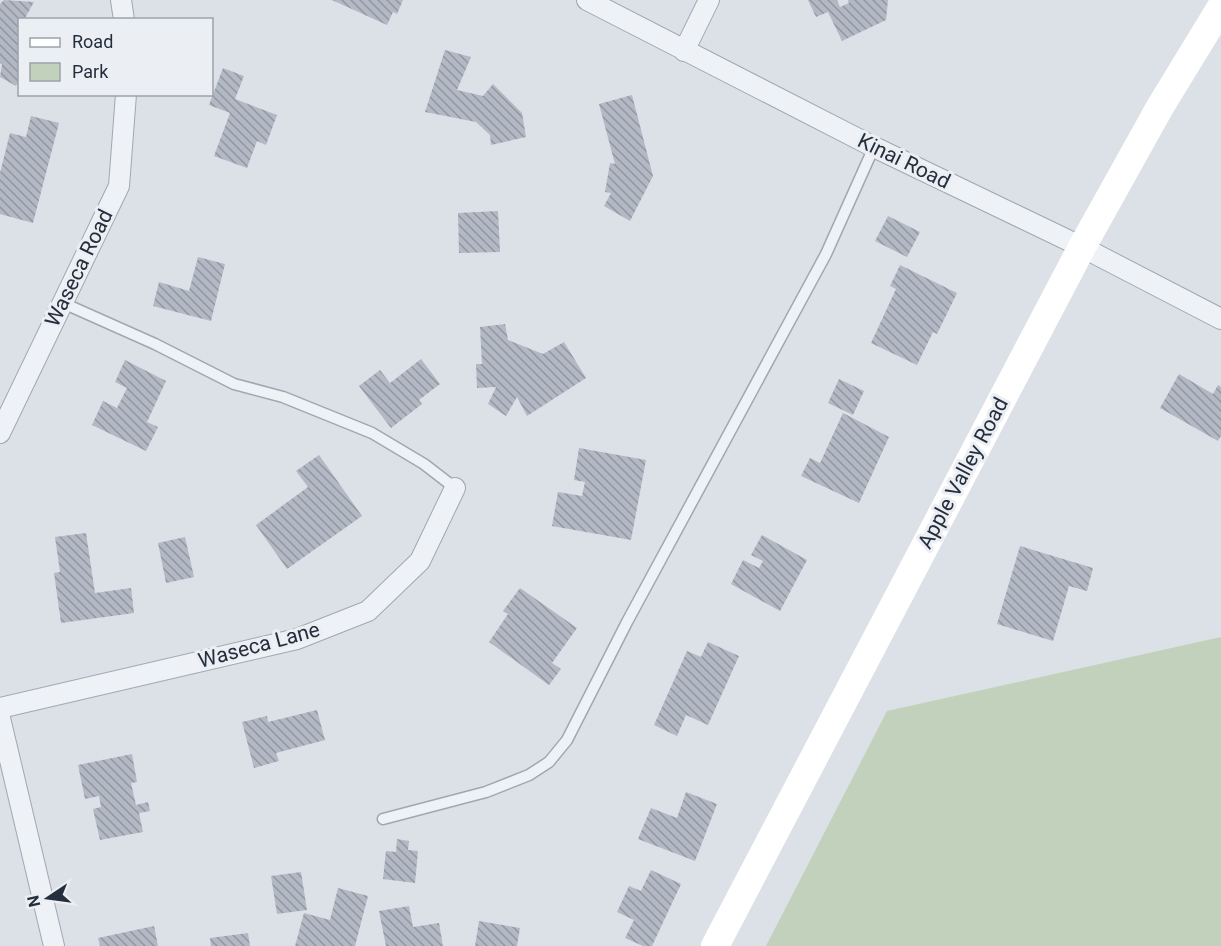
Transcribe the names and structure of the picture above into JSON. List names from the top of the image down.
{
  "streets": {
    "main road": ["Apple Valley Road"],
    "street": ["Kinai Road", "Waseca Road", "Waseca Lane"]
  },
  "crossings": [
    ["Kinai Road", "Apple Valley Road"]
  ],
  "legend": ["Road", "Park"],
  "north": "left"
}
